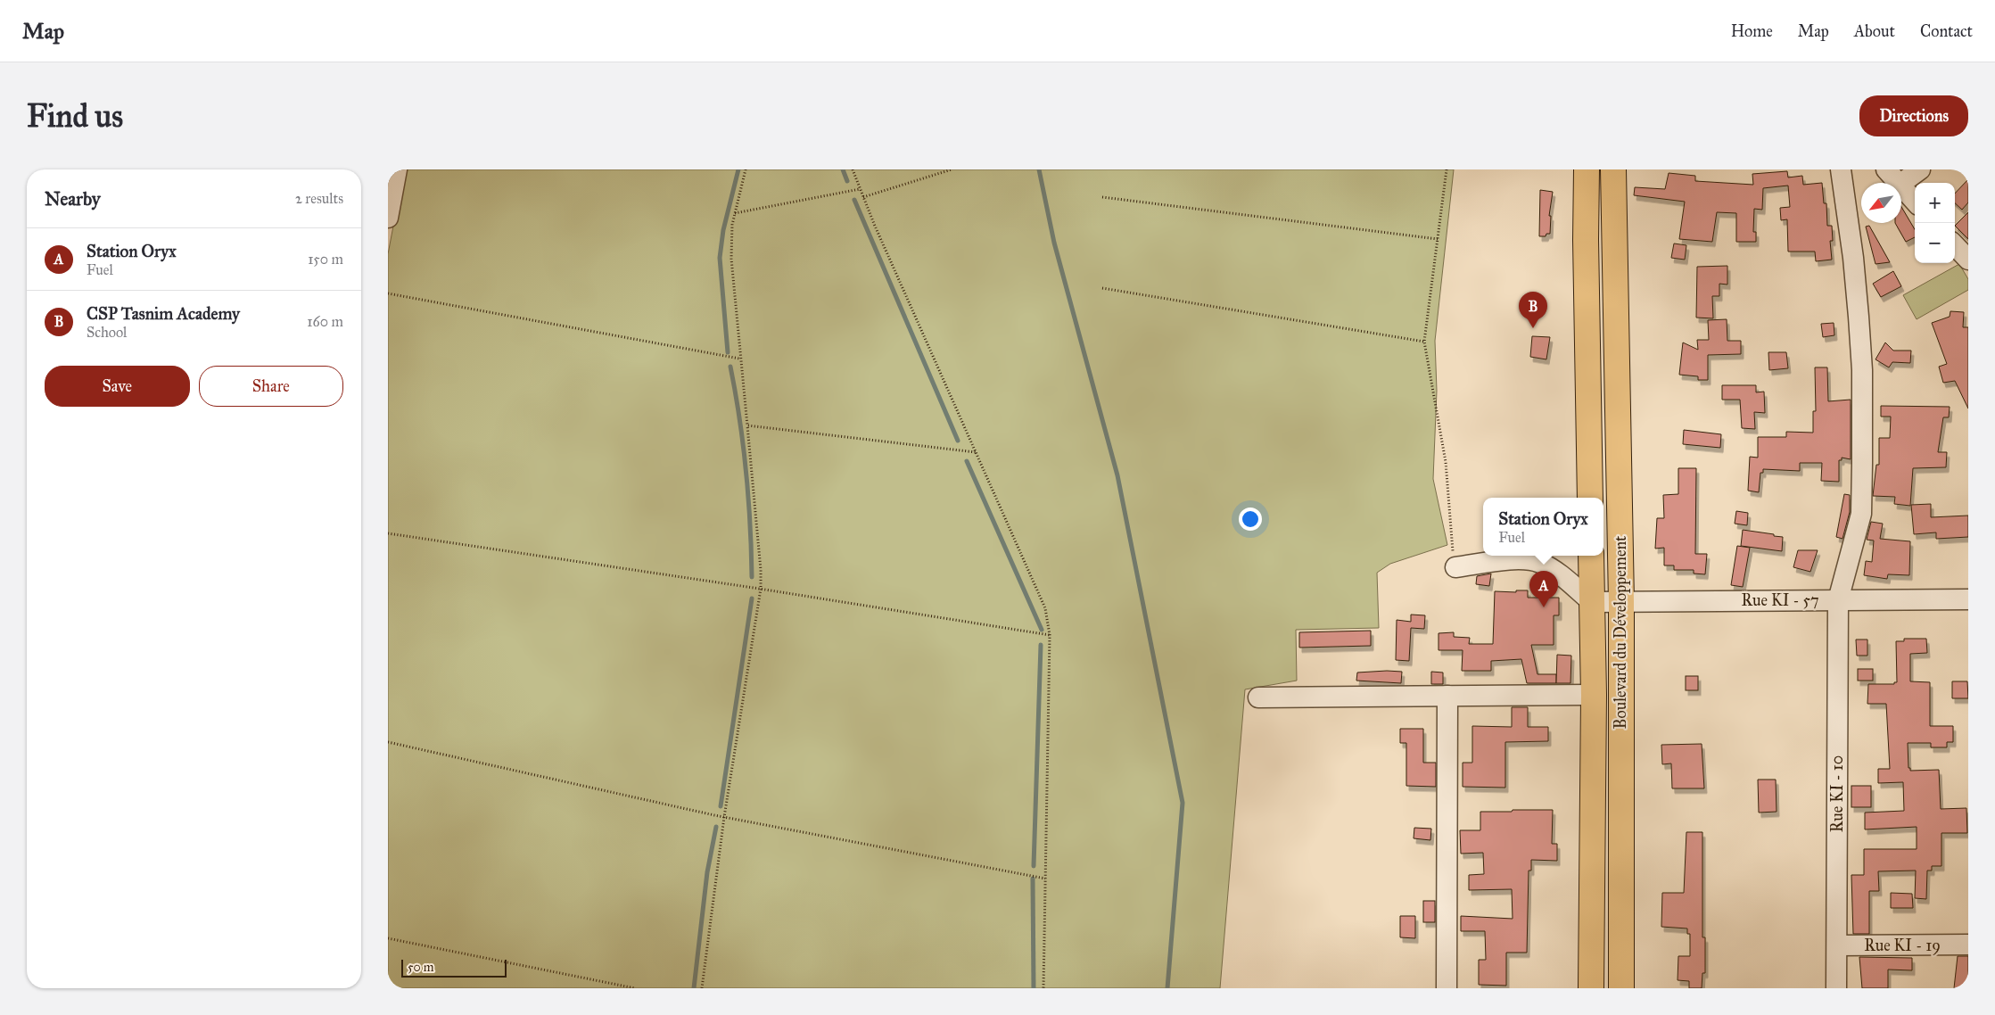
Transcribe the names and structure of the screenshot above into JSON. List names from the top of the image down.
{
  "streets": {
    "highway": ["Boulevard du Développement"],
    "street": ["Rue KI - 57", "Rue KI - 10", "Rue KI - 19"]
  },
  "crossings": [
    ["Rue KI - 57", "Boulevard du Développement"],
    ["Rue KI - 57", "Rue KI - 10"],
    ["Rue KI - 10", "Rue KI - 19"]
  ],
  "scale_bar": "50 m",
  "north": "bottom left",
  "page": {
    "header": "Map",
    "nav": [
      "Home",
      "Map",
      "About",
      "Contact"
    ],
    "buttons": [
      "Directions",
      ["Save", "Share"]
    ],
    "title": "Find us",
    "heading": ["Nearby", "2 results"],
    "map_buttons": ["+", "−"],
    "list": [
      {
        "mark": "A",
        "name": "Station Oryx",
        "note": "Fuel",
        "value": "150 m"
      },
      {
        "mark": "B",
        "name": "CSP Tasnim Academy",
        "note": "School",
        "value": "160 m"
      }
    ],
    "pins": ["B", "A"],
    "popup": ["Station Oryx", "Fuel"],
    "scale": "50 m"
  }
}
